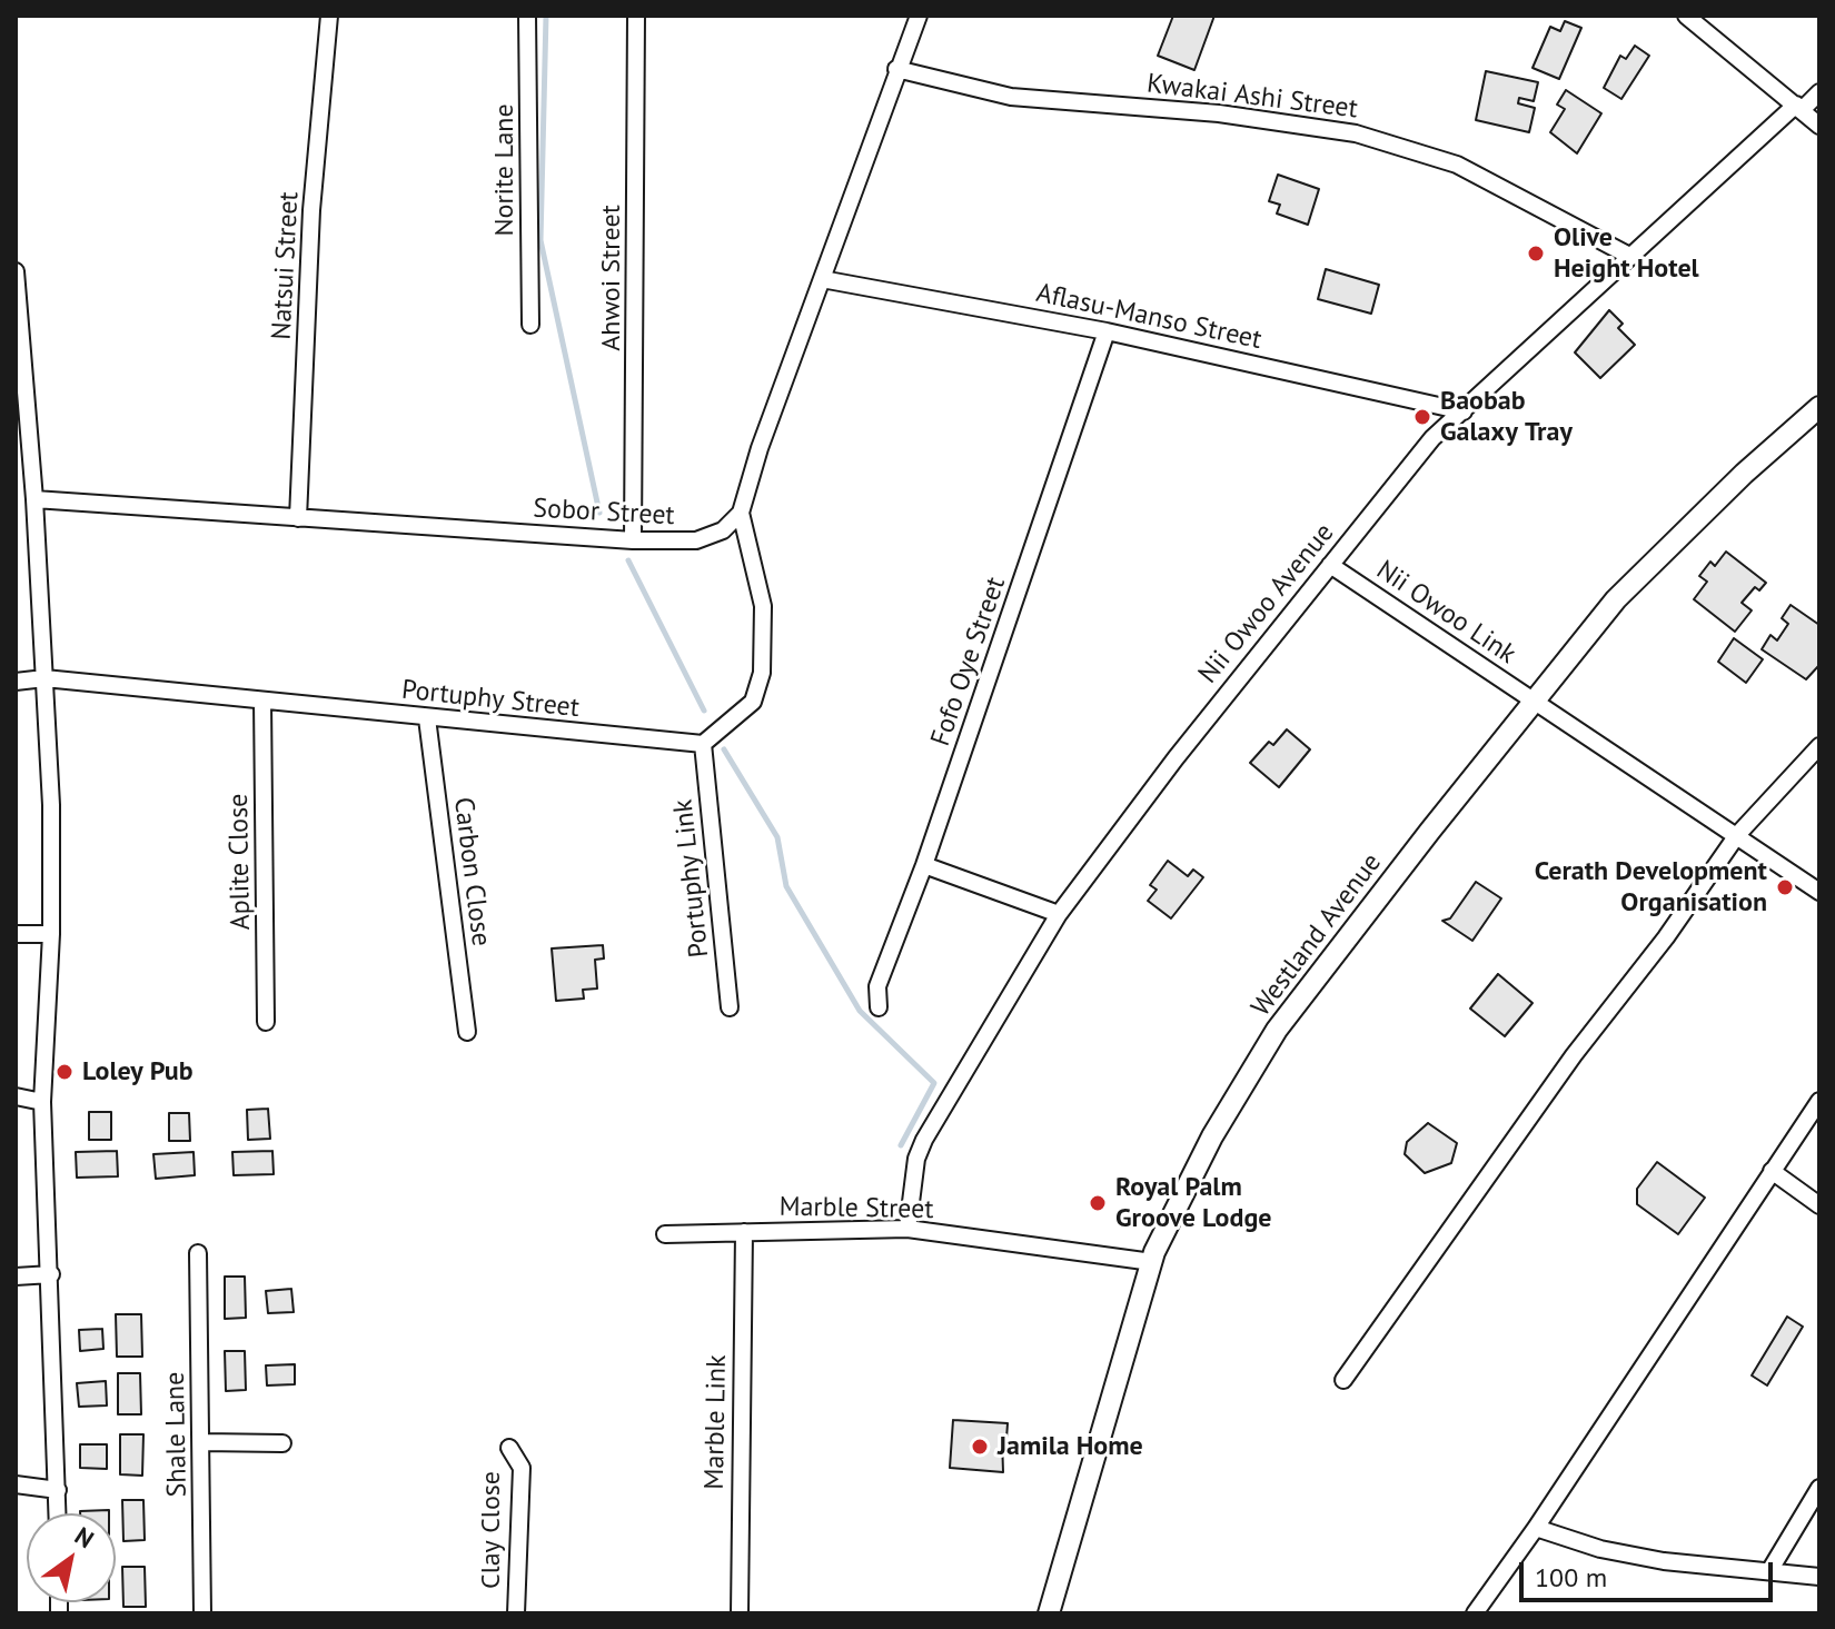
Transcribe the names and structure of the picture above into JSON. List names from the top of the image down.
{
  "streets": {
    "street": [
      "Kwakai Ashi Street",
      "Norite Lane",
      "Natsui Street",
      "Ahwoi Street",
      "Aflasu-Manso Street",
      "Sobor Street",
      "Nii Owoo Avenue",
      "Nii Owoo Link",
      "Fofo Oye Street",
      "Portuphy Street",
      "Aplite Close",
      "Carbon Close",
      "Portuphy Link",
      "Westland Avenue",
      "Marble Street",
      "Marble Link",
      "Shale Lane",
      "Clay Close"
    ]
  },
  "crossings": [
    ["Kwakai Ashi Street", "Nii Owoo Avenue"],
    ["Natsui Street", "Sobor Street"],
    ["Ahwoi Street", "Sobor Street"],
    ["Aflasu-Manso Street", "Nii Owoo Avenue"],
    ["Aflasu-Manso Street", "Fofo Oye Street"],
    ["Nii Owoo Avenue", "Nii Owoo Link"],
    ["Nii Owoo Avenue", "Marble Street"],
    ["Nii Owoo Link", "Westland Avenue"],
    ["Portuphy Street", "Aplite Close"],
    ["Portuphy Street", "Carbon Close"],
    ["Portuphy Street", "Portuphy Link"],
    ["Westland Avenue", "Marble Street"],
    ["Marble Street", "Marble Link"]
  ],
  "places": [
    "Olive Height Hotel",
    "Baobab Galaxy Tray",
    "Cerath Development Organisation",
    "Loley Pub",
    "Royal Palm Groove Lodge",
    "Jamila Home"
  ],
  "scale_bar": "100 m",
  "north": "top right"
}
